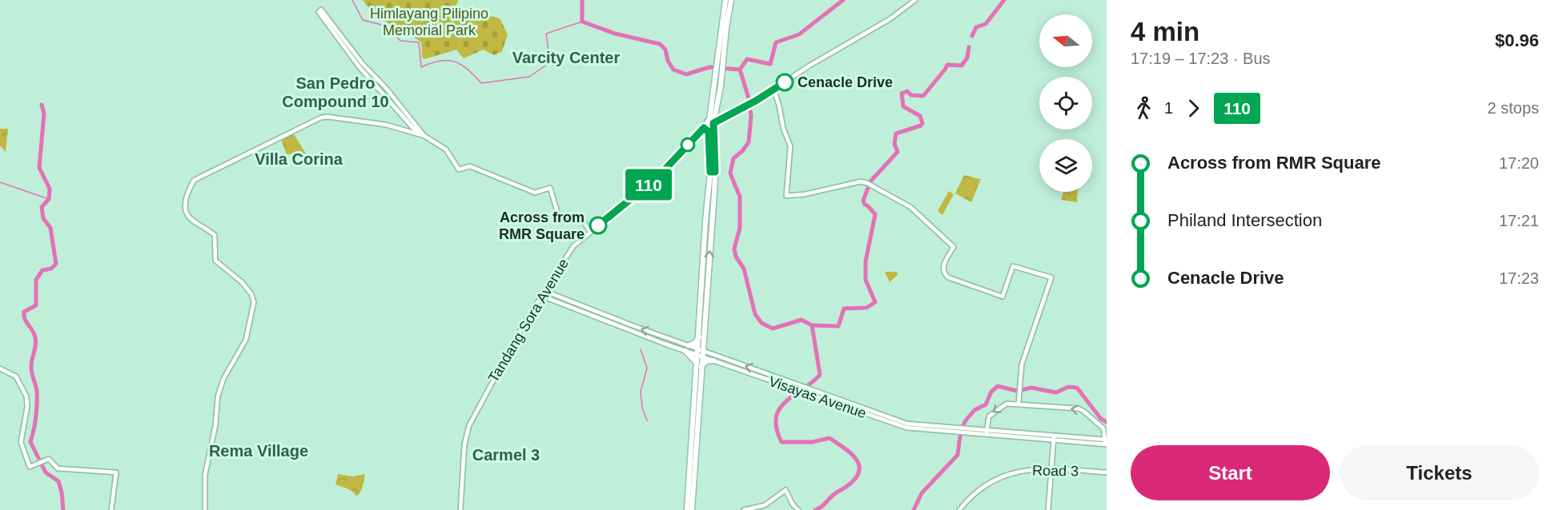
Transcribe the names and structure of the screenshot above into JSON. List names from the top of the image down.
{
  "streets": {
    "street": ["Tandang Sora Avenue", "Visayas Avenue", "Road 3"]
  },
  "crossings": [
    ["Tandang Sora Avenue", "Visayas Avenue"]
  ],
  "districts": [
    "Varcity Center",
    "San Pedro Compound 10",
    "Villa Corina",
    "Rema Village",
    "Carmel 3"
  ],
  "parks": ["Himlayang Pilipino Memorial Park"],
  "places": ["Cenacle Drive", "Across from RMR Square"],
  "lines": ["bus line 110"],
  "north": "left",
  "page": {
    "on_map": "110",
    "heading": ["4 min", "17:19 – 17:23 · Bus", "$0.96"],
    "legs": ["1", "110", "2 stops"],
    "list": [
      {
        "name": "Across from RMR Square",
        "value": "17:20"
      },
      {
        "name": "Philand Intersection",
        "value": "17:21"
      },
      {
        "name": "Cenacle Drive",
        "value": "17:23"
      }
    ],
    "buttons": ["Start", "Tickets"]
  }
}
